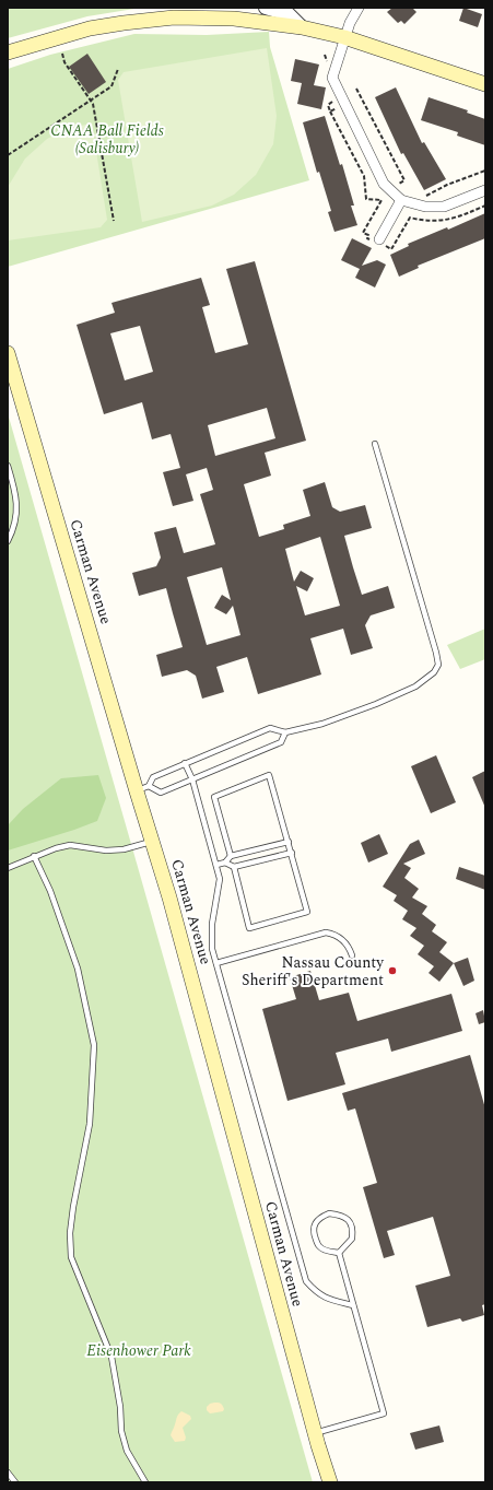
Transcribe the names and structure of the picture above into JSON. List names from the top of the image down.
{
  "streets": {
    "main road": ["Carman Avenue"]
  },
  "parks": ["CNAA Ball Fields (Salisbury)", "Eisenhower Park"],
  "places": ["Nassau County Sheriff's Department"]
}
